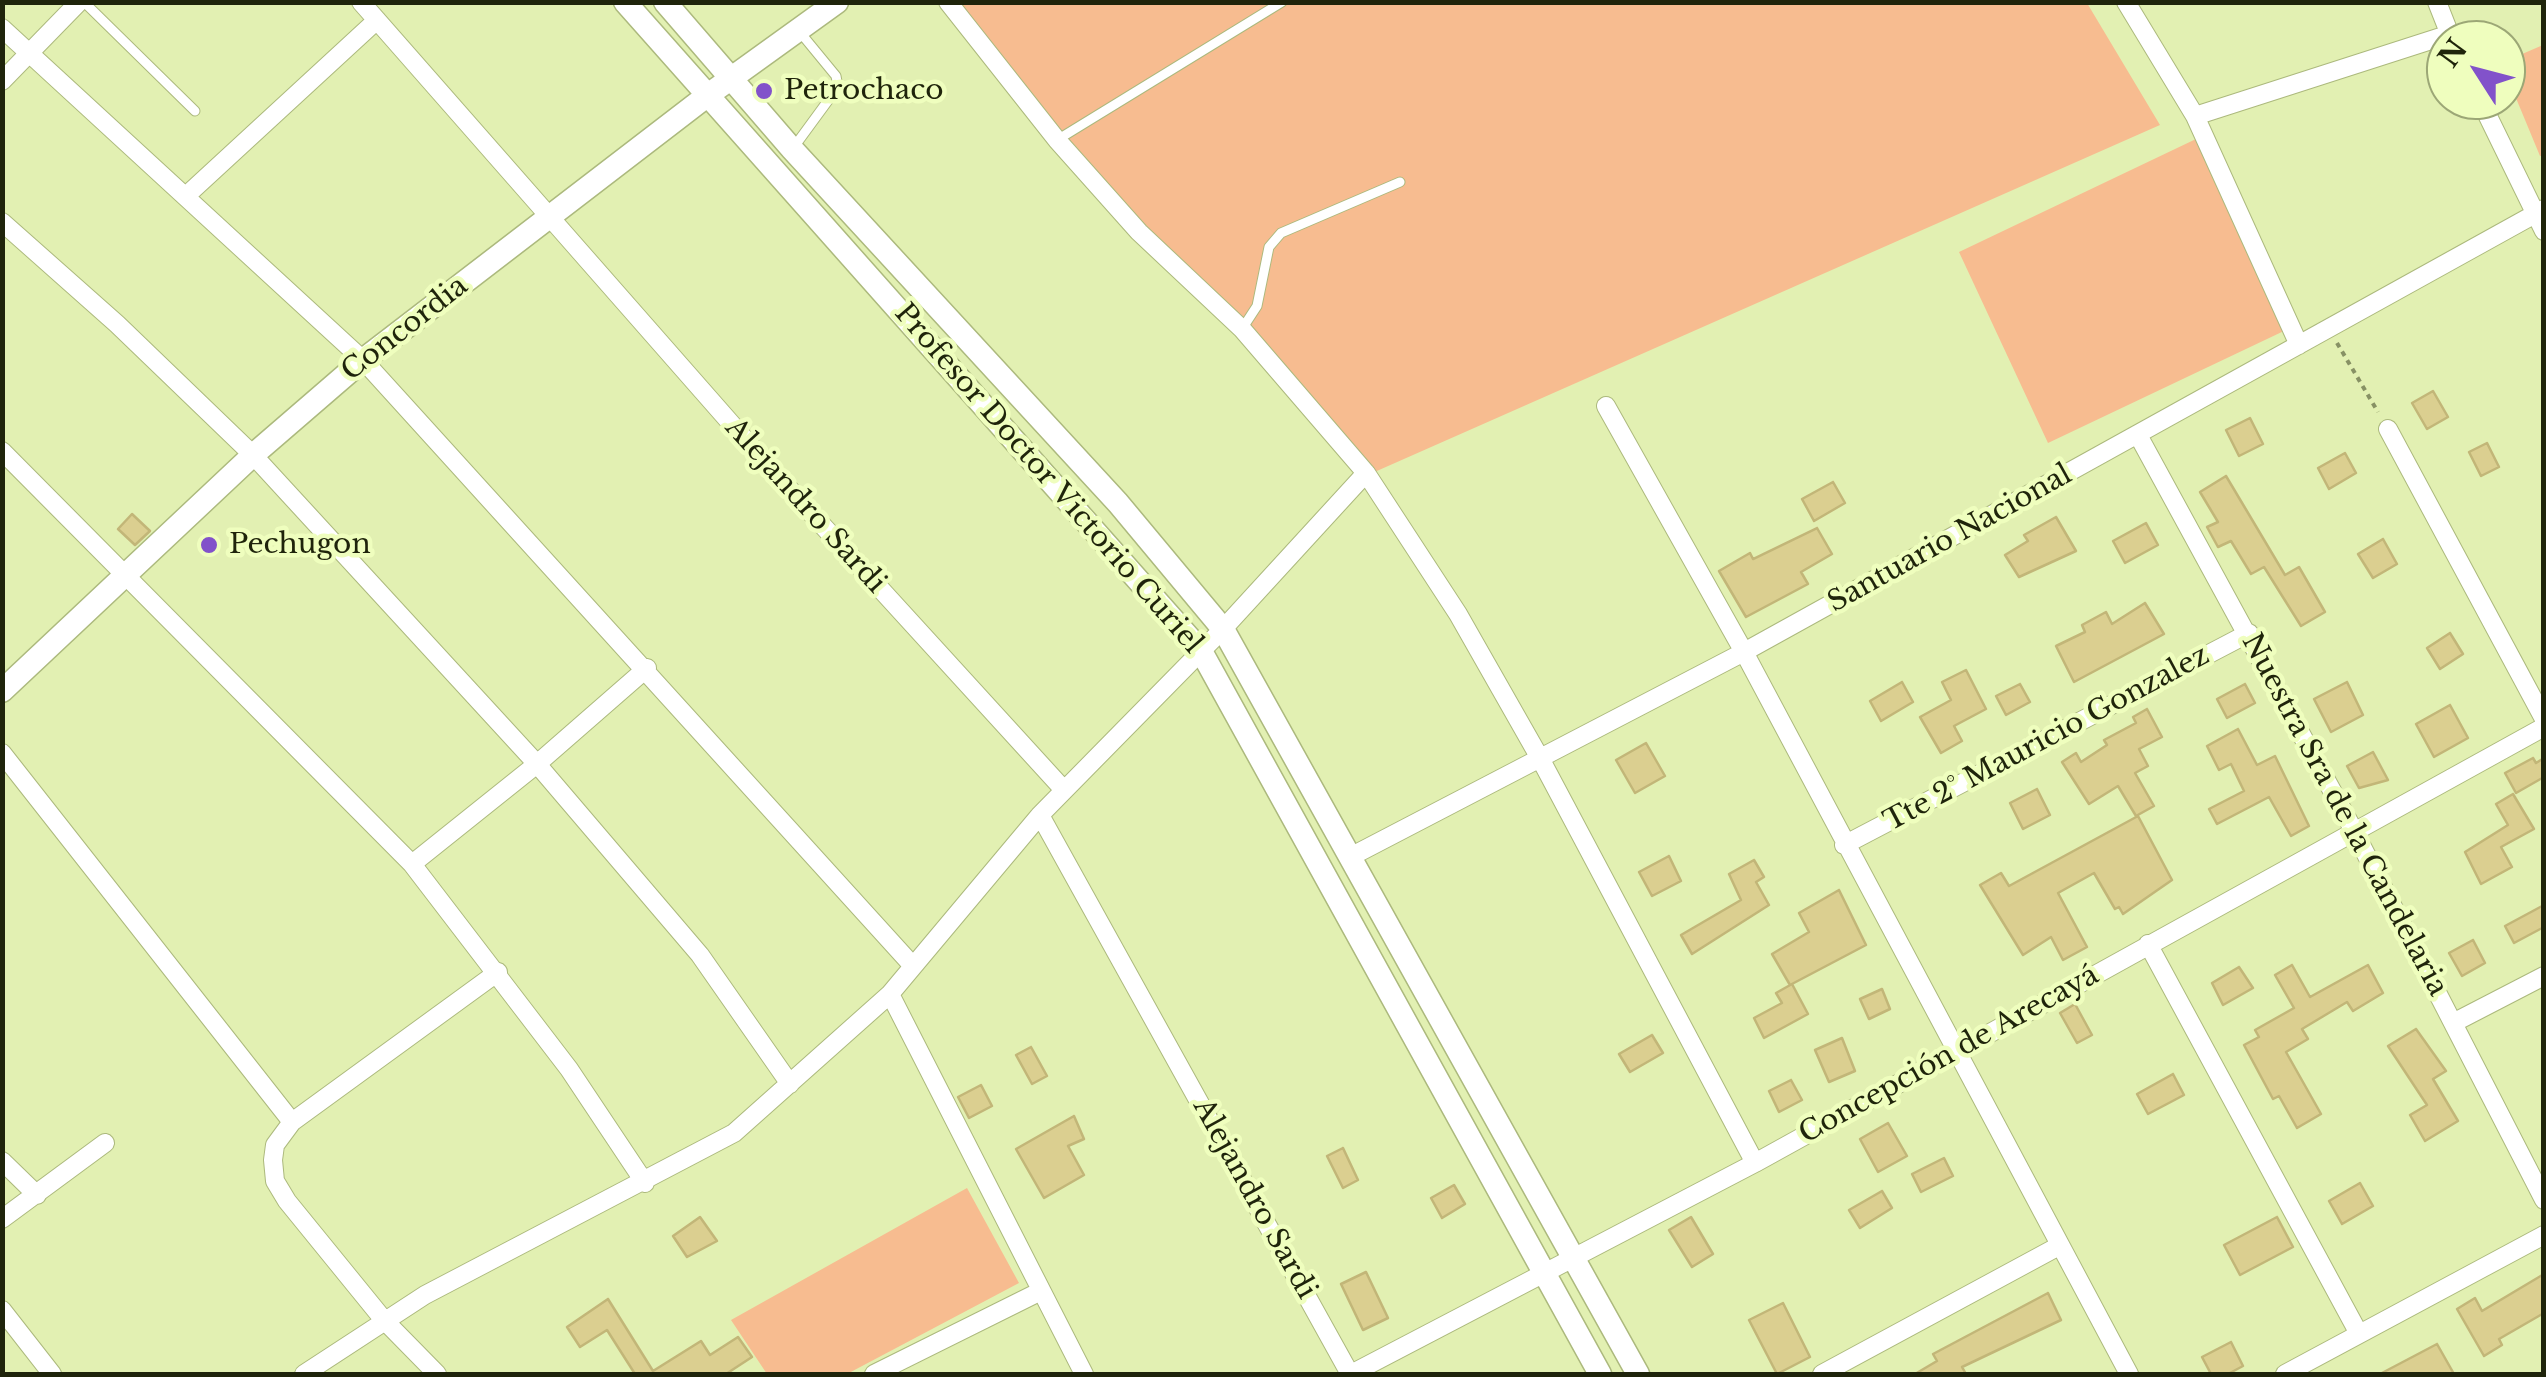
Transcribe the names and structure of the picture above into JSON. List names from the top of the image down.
{
  "streets": {
    "main road": ["Concordia", "Profesor Doctor Victorio Curiel"],
    "street": [
      "Alejandro Sardi",
      "Santuario Nacional",
      "Tte 2° Mauricio Gonzalez",
      "Nuestra Sra de la Candelaria",
      "Concepción de Arecayá"
    ]
  },
  "crossings": [
    ["Concordia", "Profesor Doctor Victorio Curiel"],
    ["Concordia", "Alejandro Sardi"],
    ["Profesor Doctor Victorio Curiel", "Santuario Nacional"],
    ["Profesor Doctor Victorio Curiel", "Concepción de Arecayá"],
    ["Alejandro Sardi", "Concepción de Arecayá"],
    ["Santuario Nacional", "Nuestra Sra de la Candelaria"],
    ["Tte 2° Mauricio Gonzalez", "Nuestra Sra de la Candelaria"],
    ["Nuestra Sra de la Candelaria", "Concepción de Arecayá"]
  ],
  "places": ["Petrochaco", "Pechugon"],
  "north": "top left"
}
